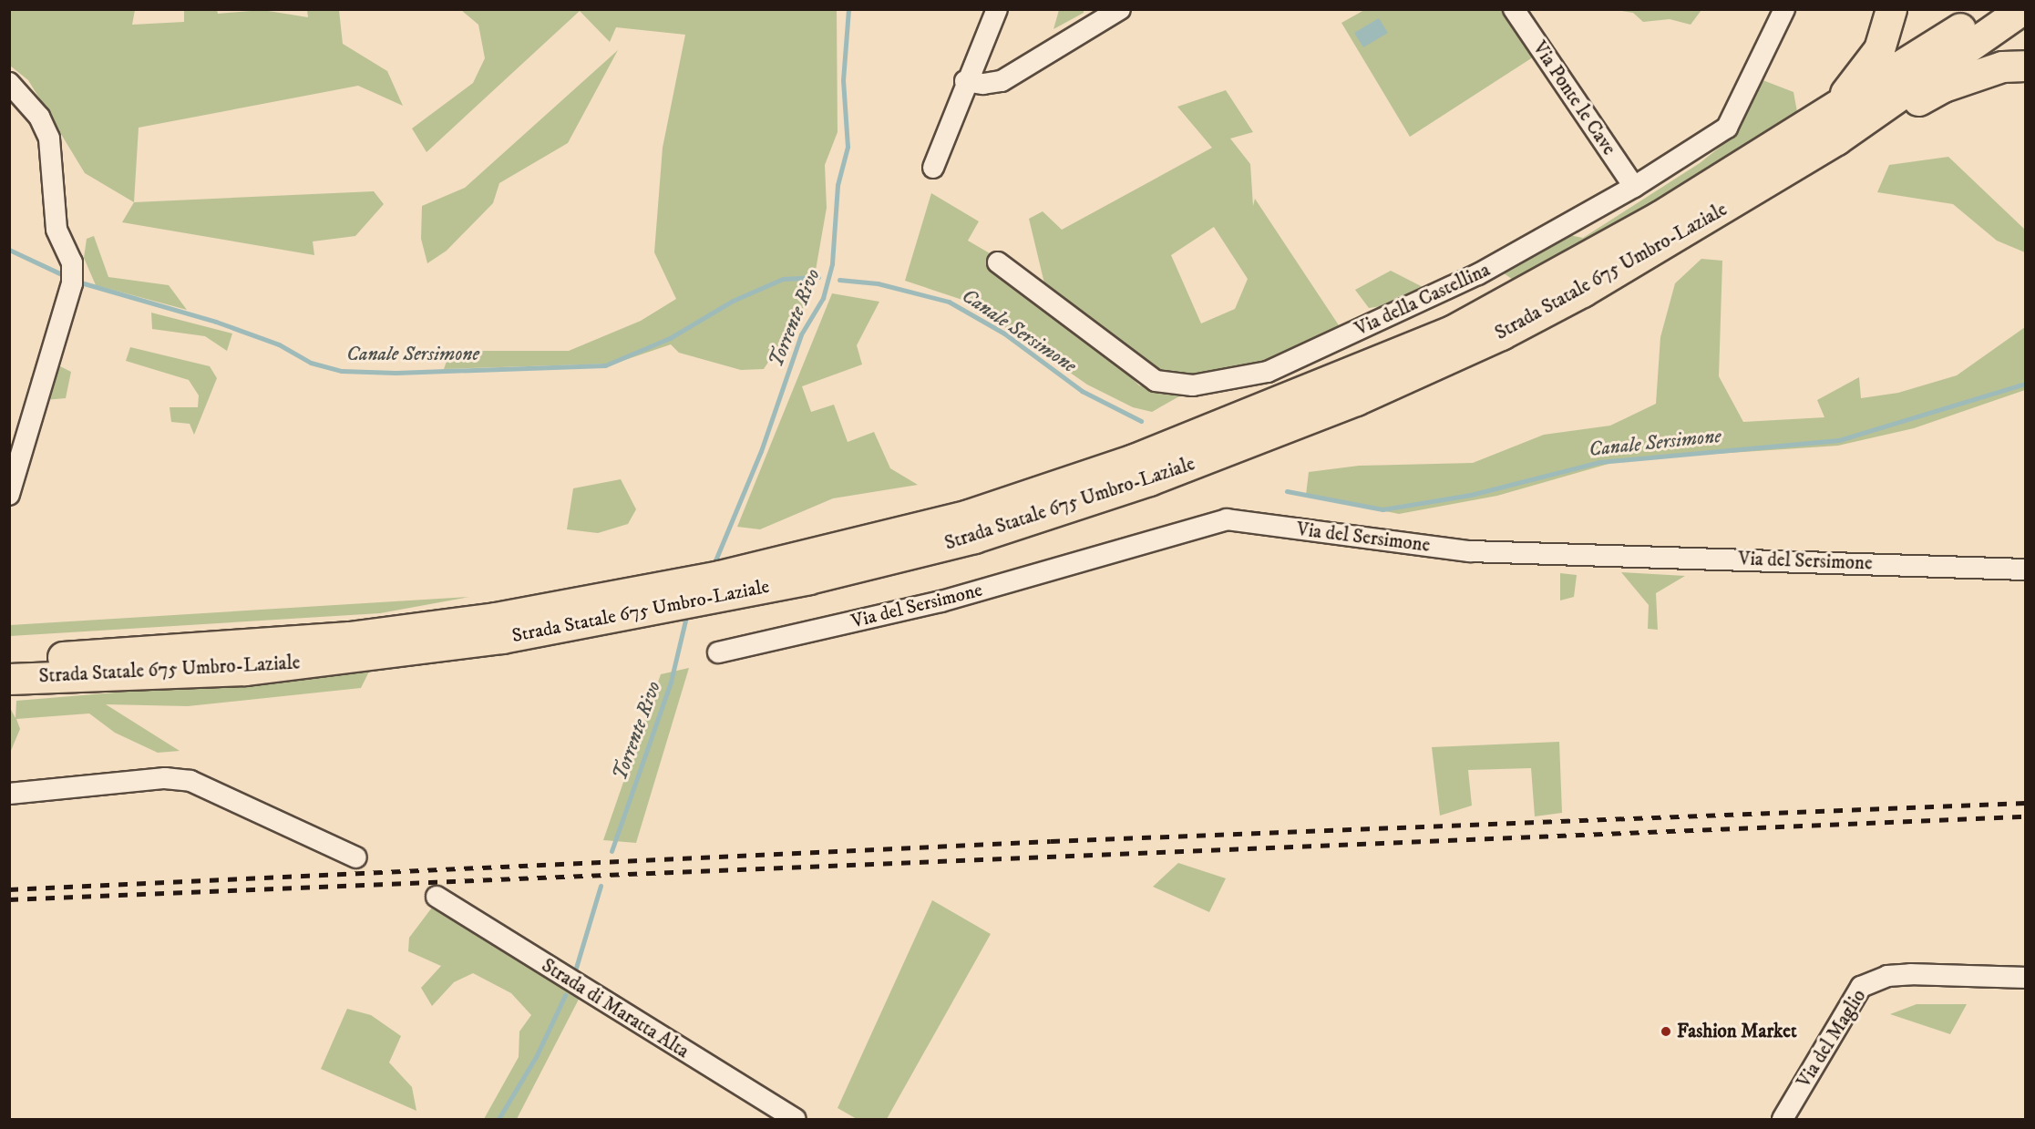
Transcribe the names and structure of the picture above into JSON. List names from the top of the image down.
{
  "streets": {
    "highway": ["Strada Statale 675 Umbro-Laziale"],
    "street": [
      "Via Ponte le Cave",
      "Via della Castellina",
      "Via del Sersimone",
      "Strada di Maratta Alta",
      "Via del Maglio"
    ]
  },
  "crossings": [
    ["Via Ponte le Cave", "Via della Castellina"]
  ],
  "water": ["Torrente Rivo", "Canale Sersimone"],
  "places": ["Fashion Market"]
}
